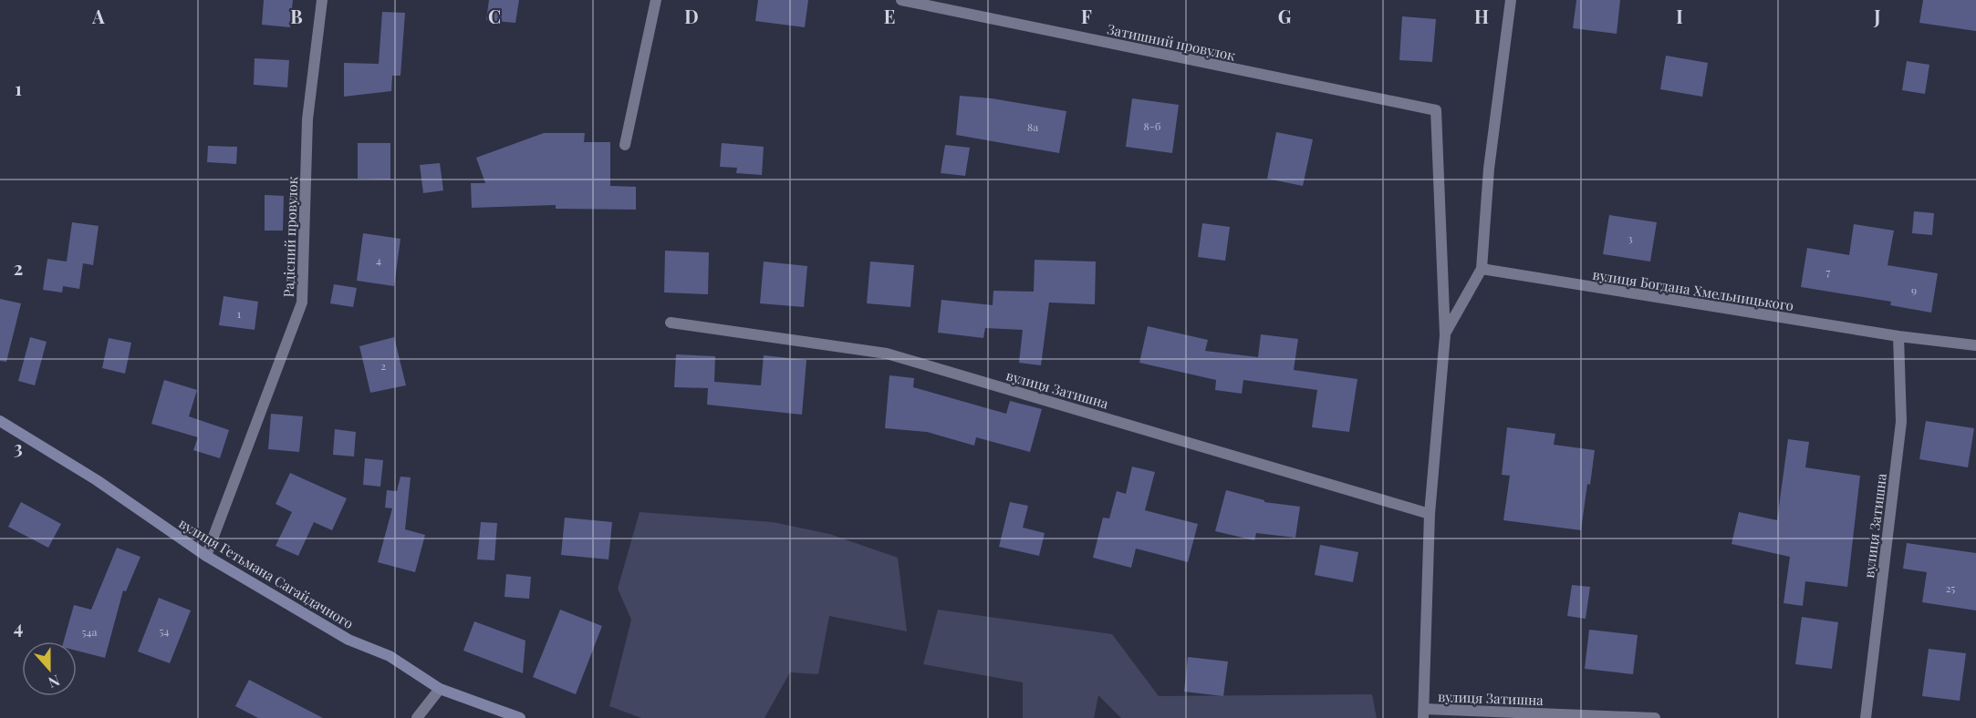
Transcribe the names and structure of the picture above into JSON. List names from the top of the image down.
{
  "streets": {
    "main road": ["вулиця Гетьмана Сагайдачного"],
    "street": [
      "Затишний провулок",
      "Радісний провулок",
      "вулиця Богдана Хмельницького",
      "вулиця Затишна"
    ]
  },
  "crossings": [
    ["Радісний провулок", "вулиця Гетьмана Сагайдачного"],
    ["вулиця Богдана Хмельницького", "вулиця Затишна"]
  ],
  "house_numbers": [
    "8-б",
    "8а",
    "3",
    "4",
    "7",
    "9",
    "1",
    "2",
    "25",
    "54",
    "54а"
  ],
  "north": "bottom",
  "grid": {
    "columns": [
      "A",
      "B",
      "C",
      "D",
      "E",
      "F",
      "G",
      "H",
      "I",
      "J"
    ],
    "rows": [
      "1",
      "2",
      "3",
      "4"
    ]
  }
}
